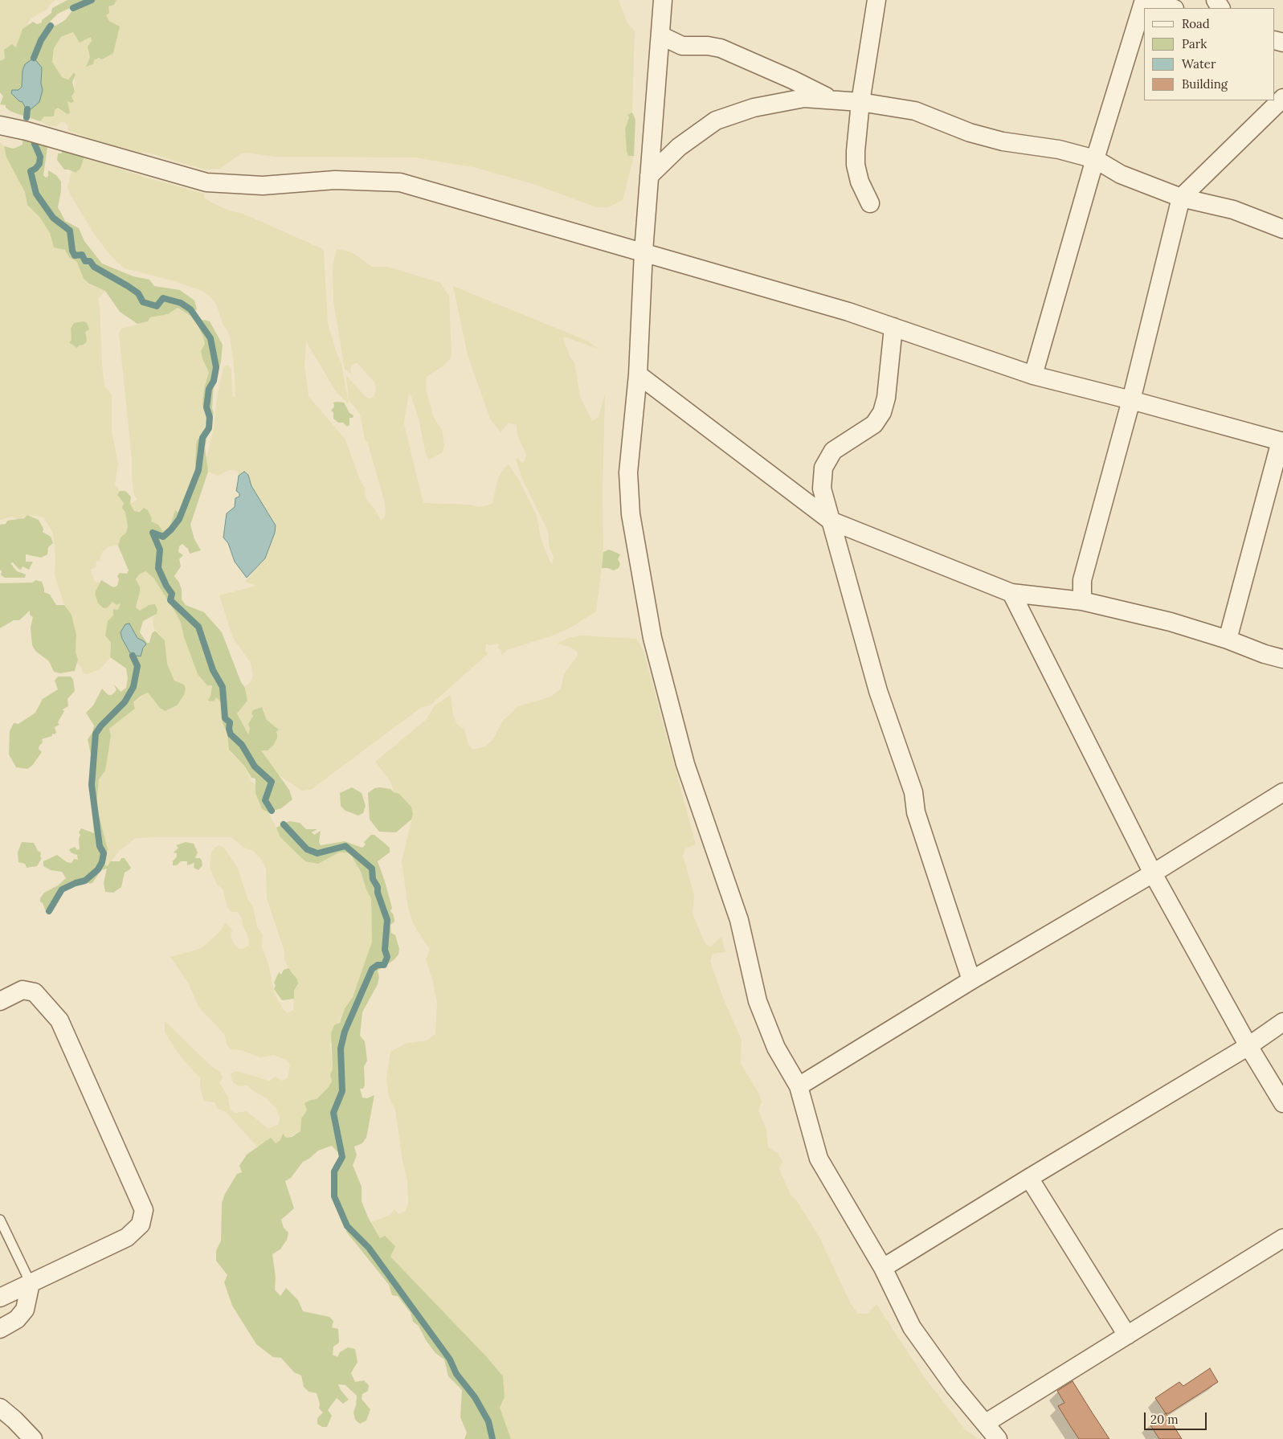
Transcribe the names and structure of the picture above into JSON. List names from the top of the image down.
{
  "legend": [
    "Road",
    "Park",
    "Water",
    "Building"
  ],
  "scale_bar": "20 m"
}
